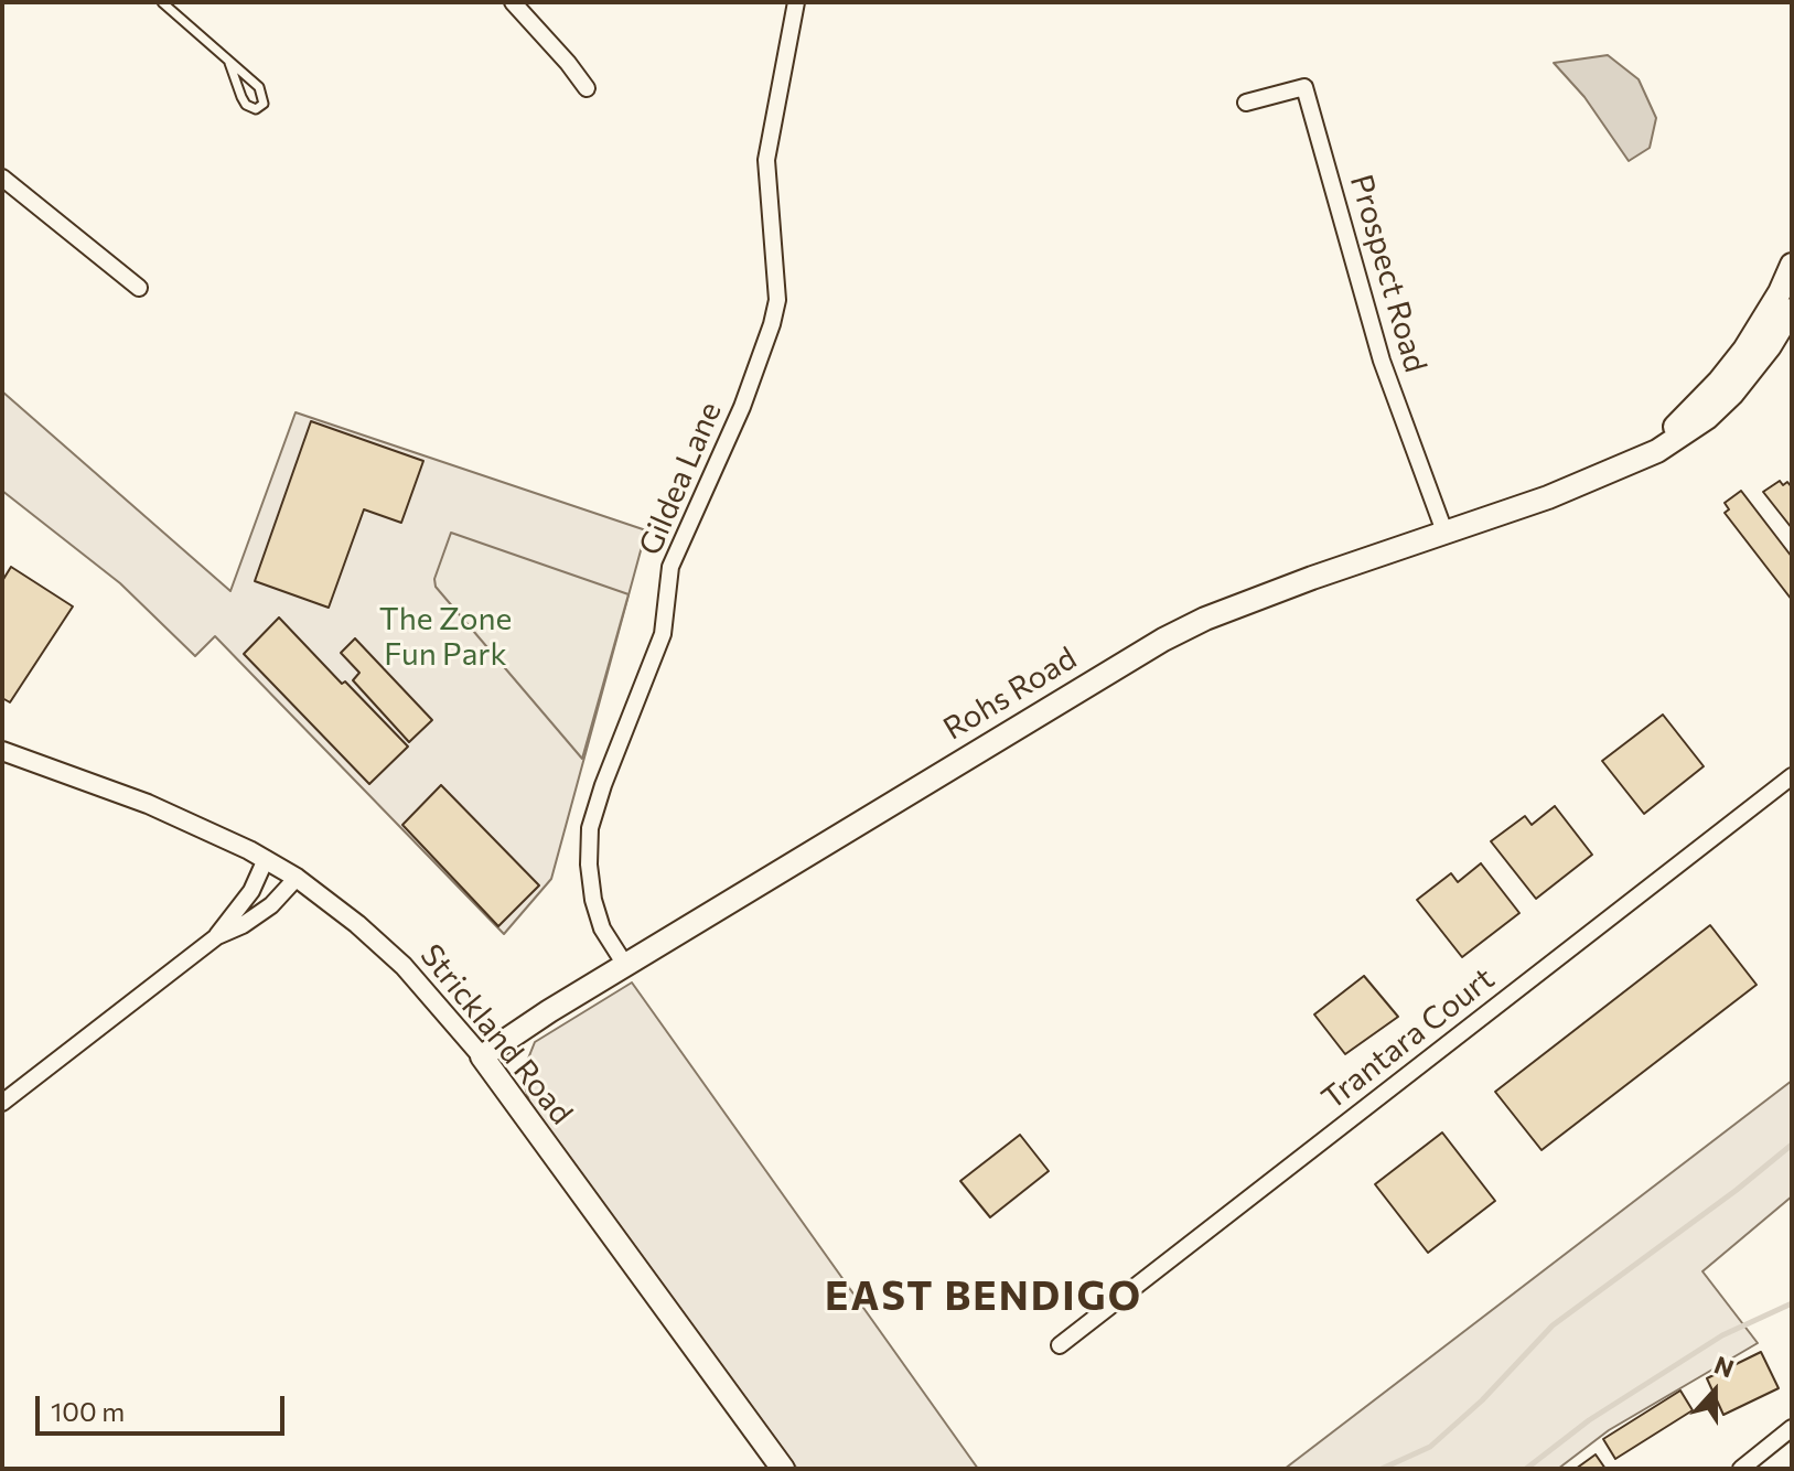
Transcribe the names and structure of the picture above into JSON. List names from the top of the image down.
{
  "streets": {
    "main road": ["Rohs Road", "Strickland Road"],
    "street": ["Prospect Road", "Gildea Lane", "Trantara Court"]
  },
  "crossings": [
    ["Prospect Road", "Rohs Road"],
    ["Gildea Lane", "Rohs Road"],
    ["Rohs Road", "Strickland Road"]
  ],
  "districts": ["EAST BENDIGO"],
  "parks": ["The Zone Fun Park"],
  "scale_bar": "100 m",
  "north": "top"
}
